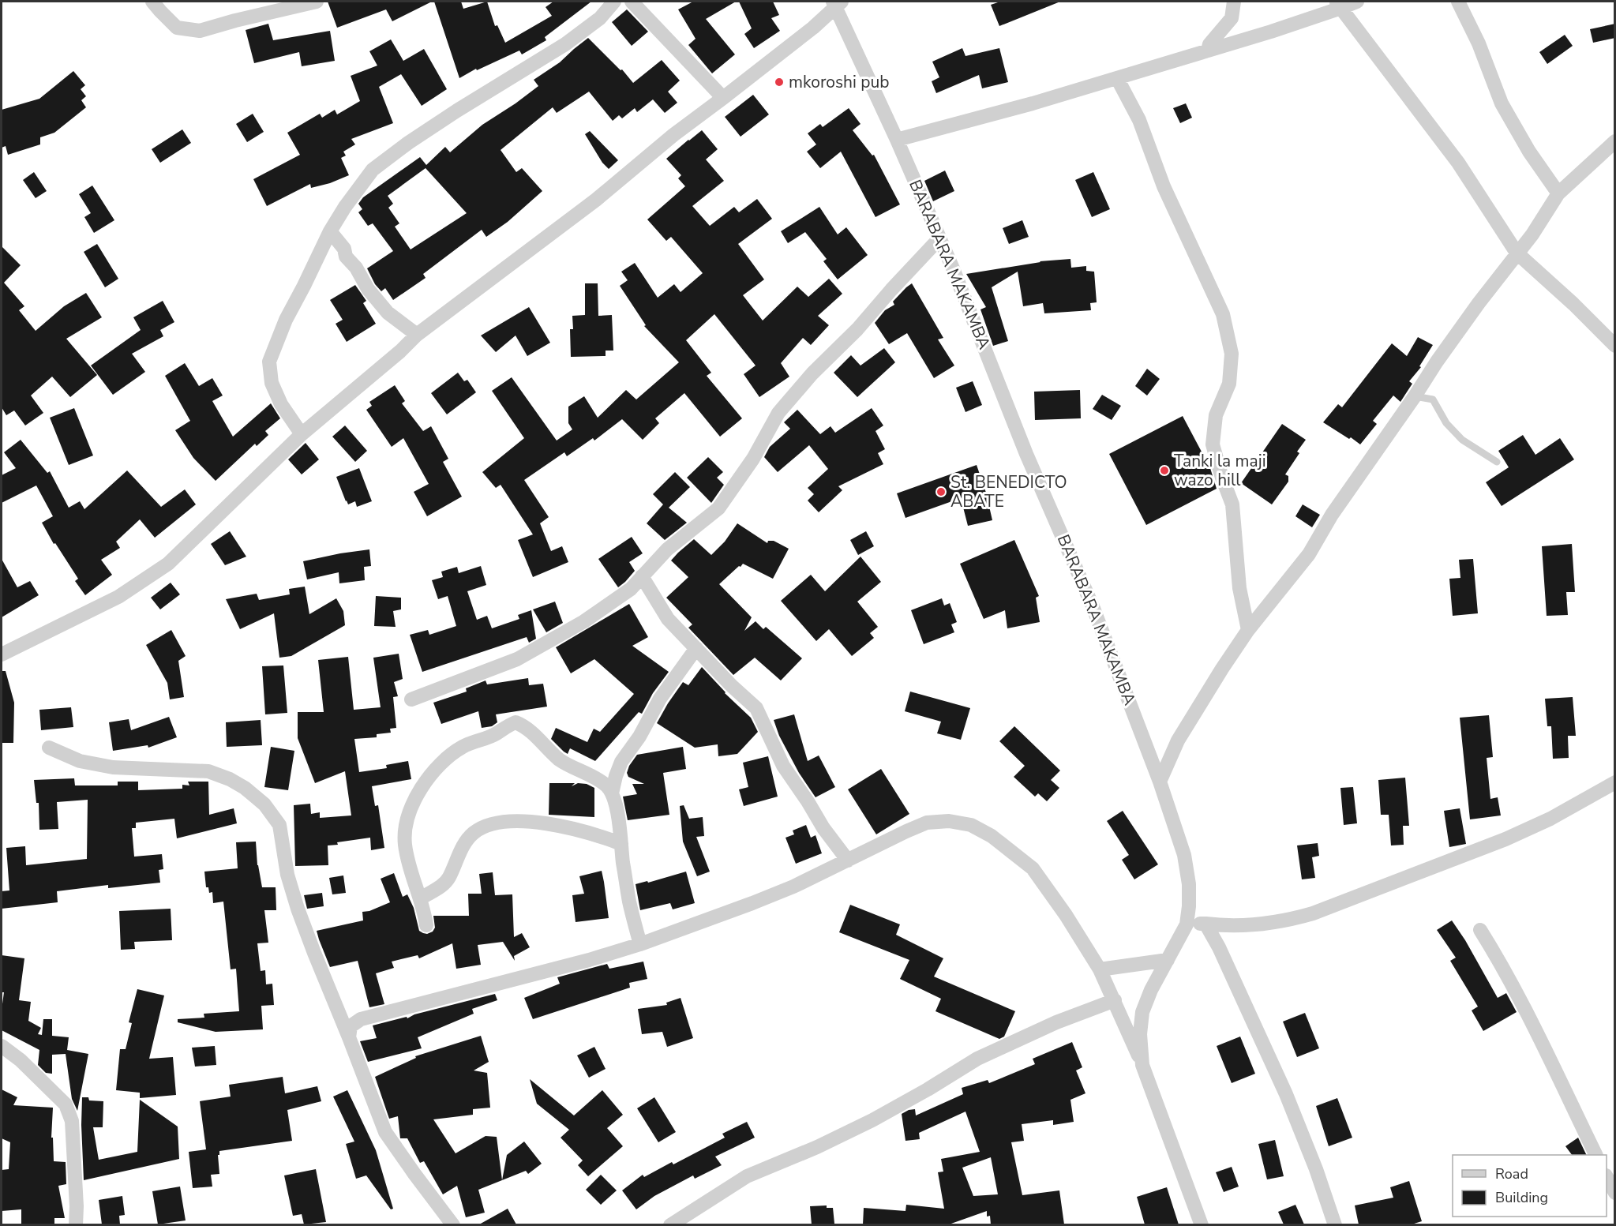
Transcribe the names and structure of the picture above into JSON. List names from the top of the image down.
{
  "streets": {
    "street": ["BARABARA MAKAMBA"]
  },
  "places": ["mkoroshi pub", "Tanki la maji wazo hill", "St. BENEDICTO ABATE"],
  "legend": ["Road", "Building"]
}
